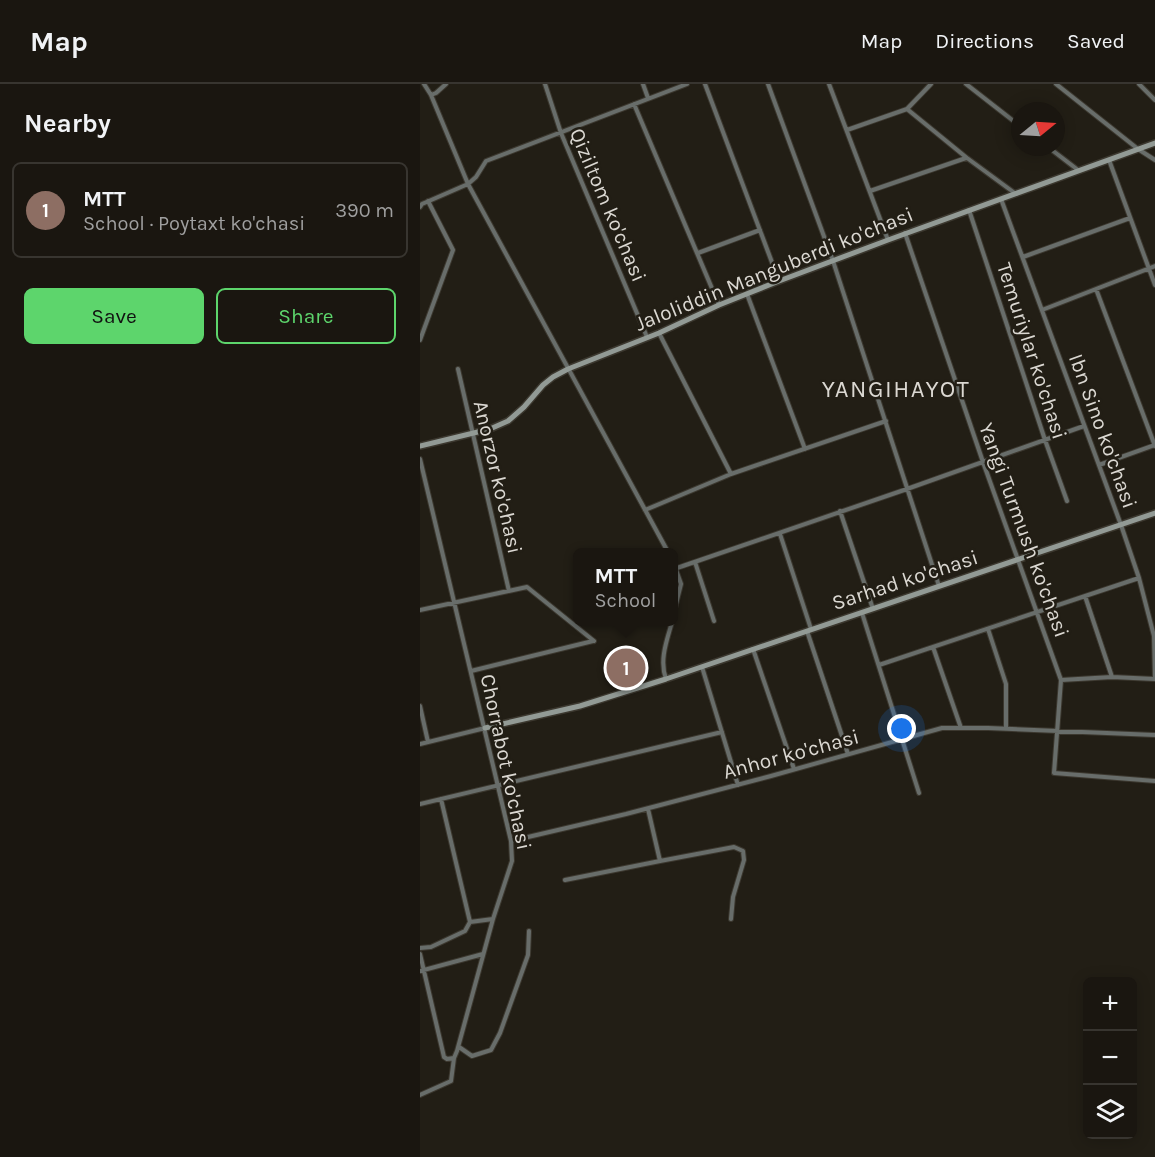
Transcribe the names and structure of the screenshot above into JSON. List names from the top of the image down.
{
  "streets": {
    "street": [
      "Qiziltom ko'chasi",
      "Jaloliddin Manguberdi ko'chasi",
      "Temuriylar ko'chasi",
      "Ibn Sino ko'chasi",
      "Anorzor ko'chasi",
      "Yangi Turmush ko'chasi",
      "Sarhad ko'chasi",
      "Anhor ko'chasi",
      "Chorrabot ko'chasi"
    ]
  },
  "crossings": [
    ["Qiziltom ko'chasi", "Jaloliddin Manguberdi ko'chasi"],
    ["Jaloliddin Manguberdi ko'chasi", "Temuriylar ko'chasi"],
    ["Jaloliddin Manguberdi ko'chasi", "Ibn Sino ko'chasi"],
    ["Jaloliddin Manguberdi ko'chasi", "Anorzor ko'chasi"],
    ["Jaloliddin Manguberdi ko'chasi", "Yangi Turmush ko'chasi"],
    ["Ibn Sino ko'chasi", "Sarhad ko'chasi"],
    ["Yangi Turmush ko'chasi", "Sarhad ko'chasi"],
    ["Yangi Turmush ko'chasi", "Anhor ko'chasi"],
    ["Sarhad ko'chasi", "Chorrabot ko'chasi"],
    ["Anhor ko'chasi", "Chorrabot ko'chasi"]
  ],
  "districts": ["YANGIHAYOT"],
  "north": "right",
  "page": {
    "header": "Map",
    "nav": ["Map", "Directions", "Saved"],
    "heading": "Nearby",
    "list": [
      {
        "mark": "1",
        "name": "MTT",
        "note": "School · Poytaxt ko'chasi",
        "value": "390 m"
      }
    ],
    "buttons": ["Save", "Share"],
    "popup": ["MTT", "School"],
    "pins": "1",
    "map_buttons": ["+", "−"]
  }
}
